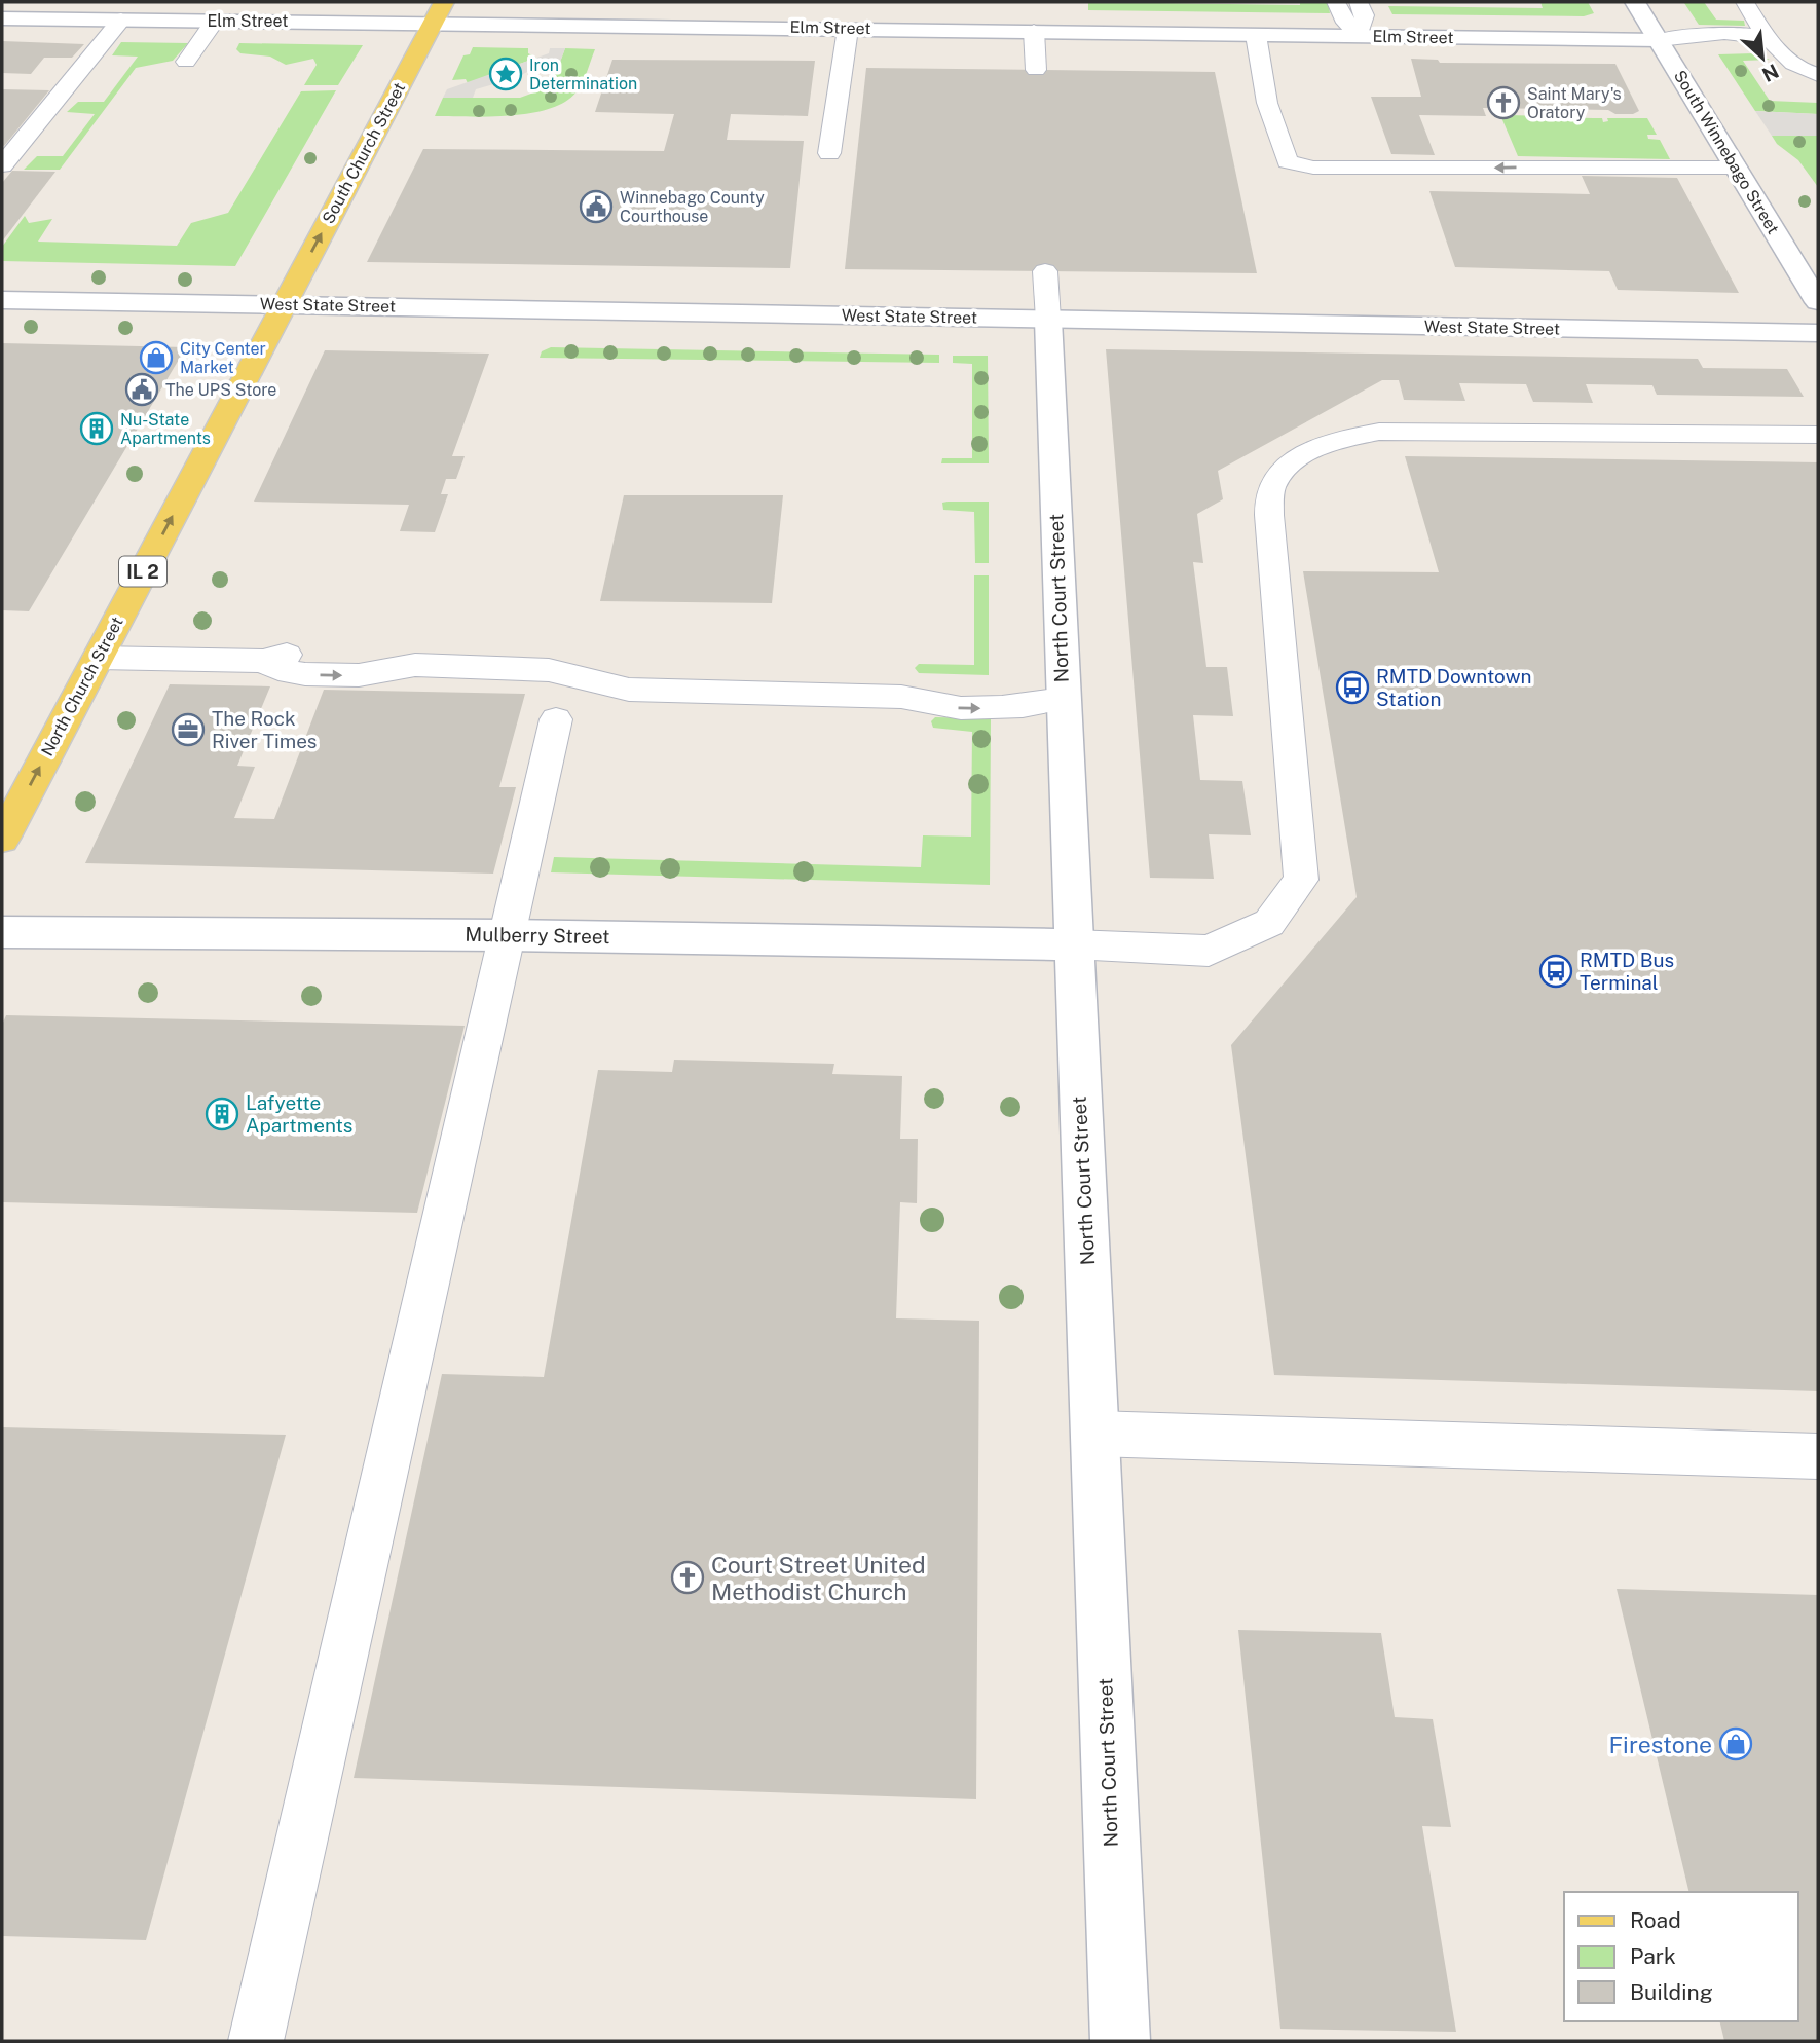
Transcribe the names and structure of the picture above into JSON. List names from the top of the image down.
{
  "streets": {
    "main road": ["South Church Street", "IL 2", "North Church Street"],
    "street": [
      "Elm Street",
      "South Winnebago Street",
      "West State Street",
      "North Court Street",
      "Mulberry Street"
    ]
  },
  "crossings": [
    ["Elm Street", "South Winnebago Street"],
    ["Elm Street", "South Church Street"],
    ["South Church Street", "West State Street"],
    ["South Church Street", "North Church Street"],
    ["West State Street", "North Court Street"],
    ["West State Street", "North Church Street"],
    ["North Court Street", "Mulberry Street"]
  ],
  "one_way": ["South Church Street", "North Church Street"],
  "places": {
    "place": ["Iron Determination"],
    "church": ["Saint Mary's Oratory", "Court Street United Methodist Church"],
    "public building": ["Winnebago County Courthouse", "The UPS Store"],
    "shop": ["City Center Market", "Firestone"],
    "building": ["Nu-State Apartments", "Lafyette Apartments"],
    "bus stop": ["RMTD Downtown Station", "RMTD Bus Terminal"],
    "office": ["The Rock River Times"]
  },
  "legend": ["Road", "Park", "Building"],
  "north": "bottom right"
}
